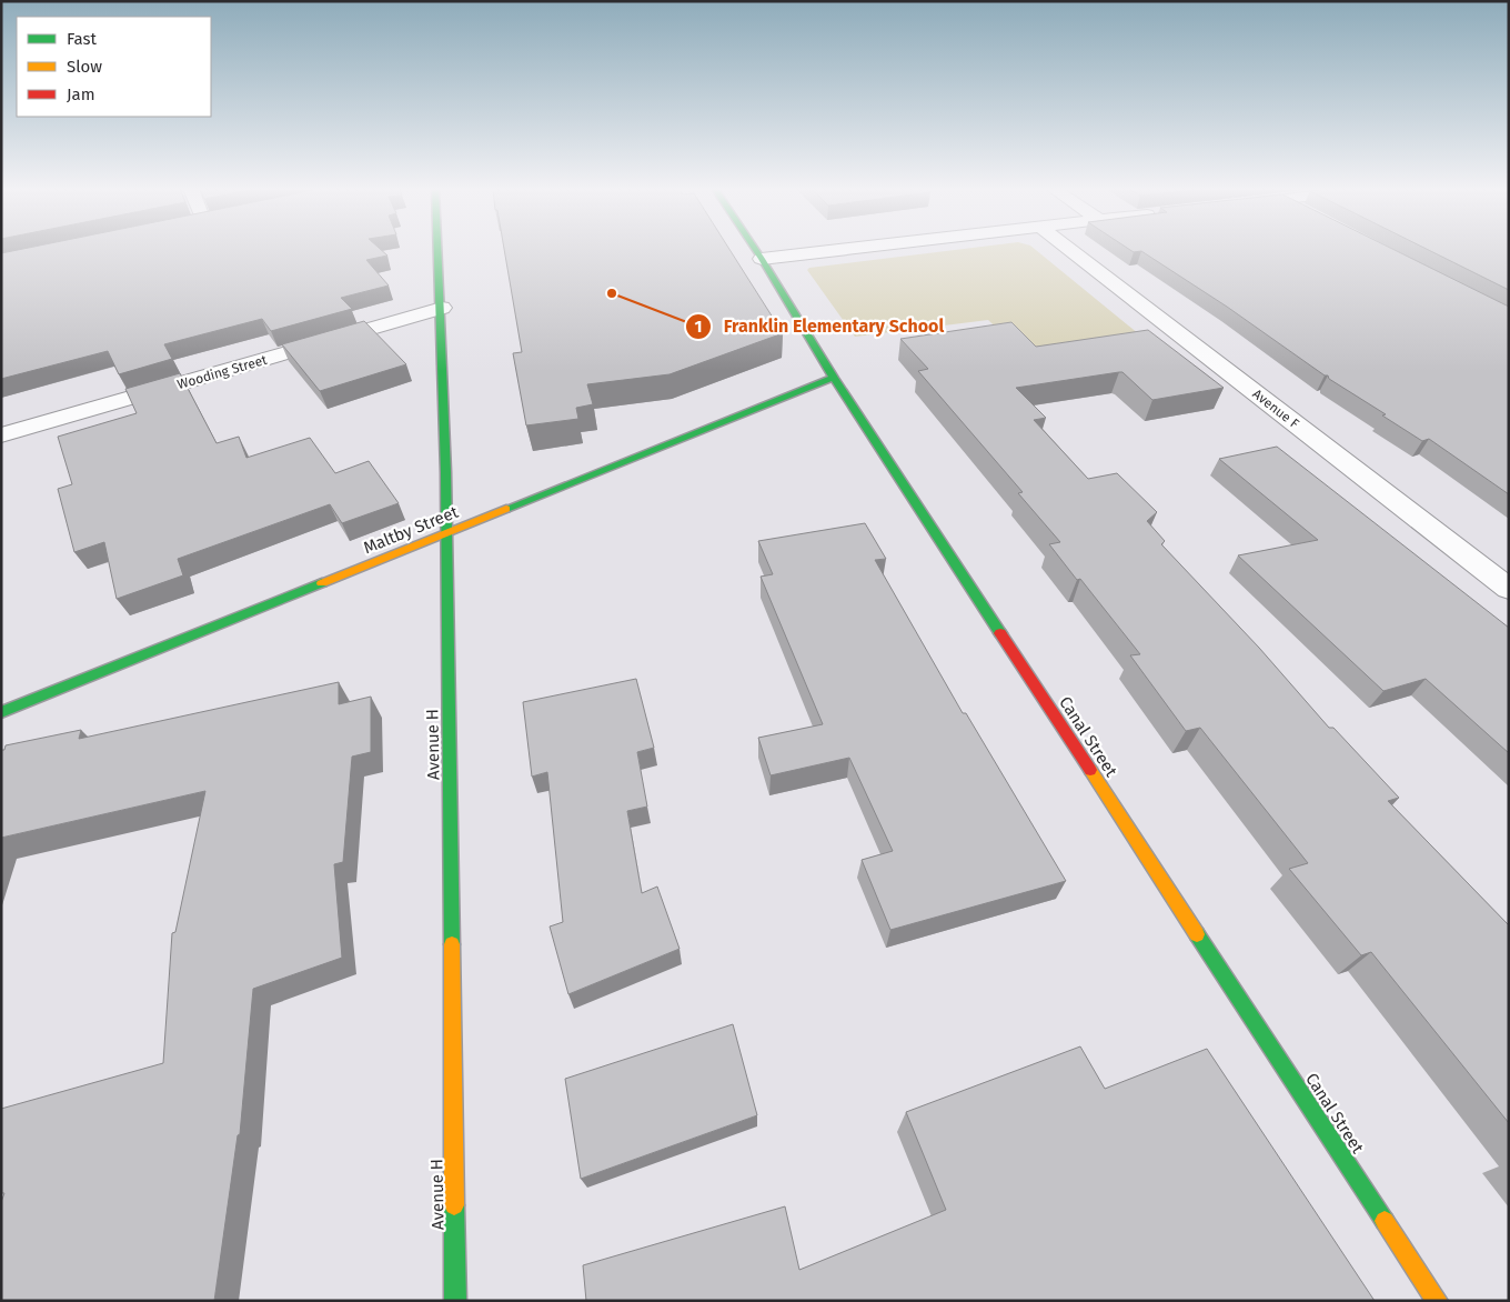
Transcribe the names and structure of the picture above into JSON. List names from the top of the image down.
{
  "streets": {
    "street": [
      "Wooding Street",
      "Avenue F",
      "Maltby Street",
      "Canal Street",
      "Avenue H"
    ]
  },
  "crossings": [
    ["Wooding Street", "Avenue H"],
    ["Maltby Street", "Canal Street"],
    ["Maltby Street", "Avenue H"]
  ],
  "places": ["Franklin Elementary School"],
  "legend": ["Fast", "Slow", "Jam"]
}
